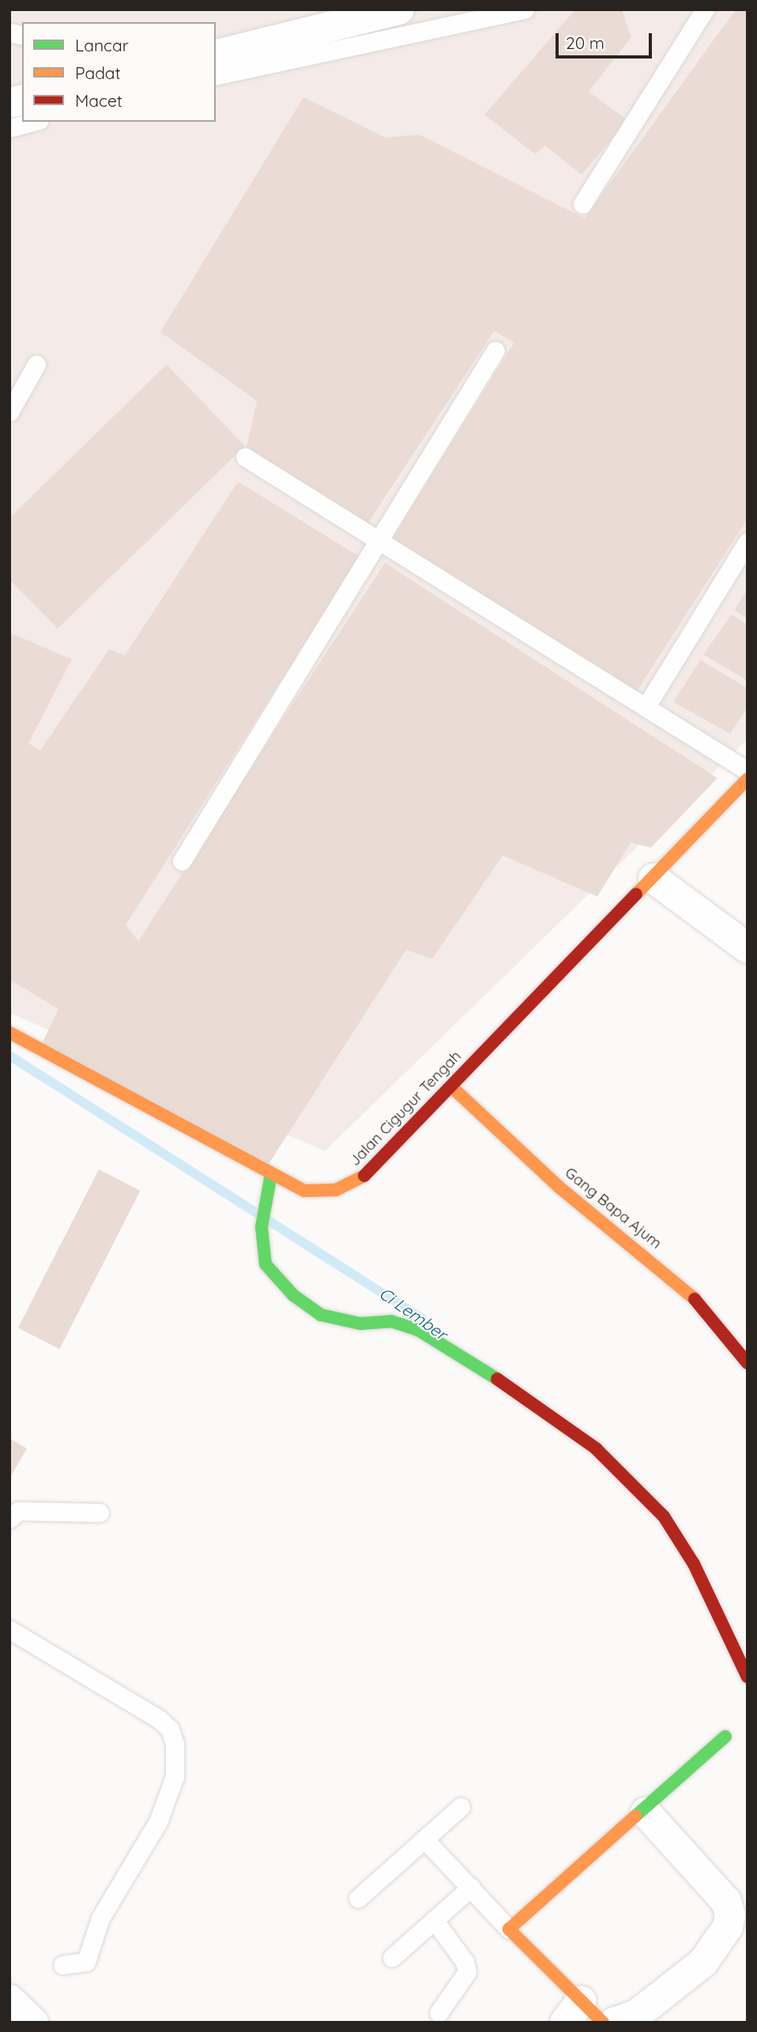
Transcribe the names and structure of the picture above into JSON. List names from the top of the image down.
{
  "streets": {
    "street": ["Jalan Cigugur Tengah", "Gang Bapa Ajum"]
  },
  "crossings": [
    ["Jalan Cigugur Tengah", "Gang Bapa Ajum"]
  ],
  "water": ["Ci Lember"],
  "legend": ["Lancar", "Padat", "Macet"],
  "scale_bar": "20 m"
}
